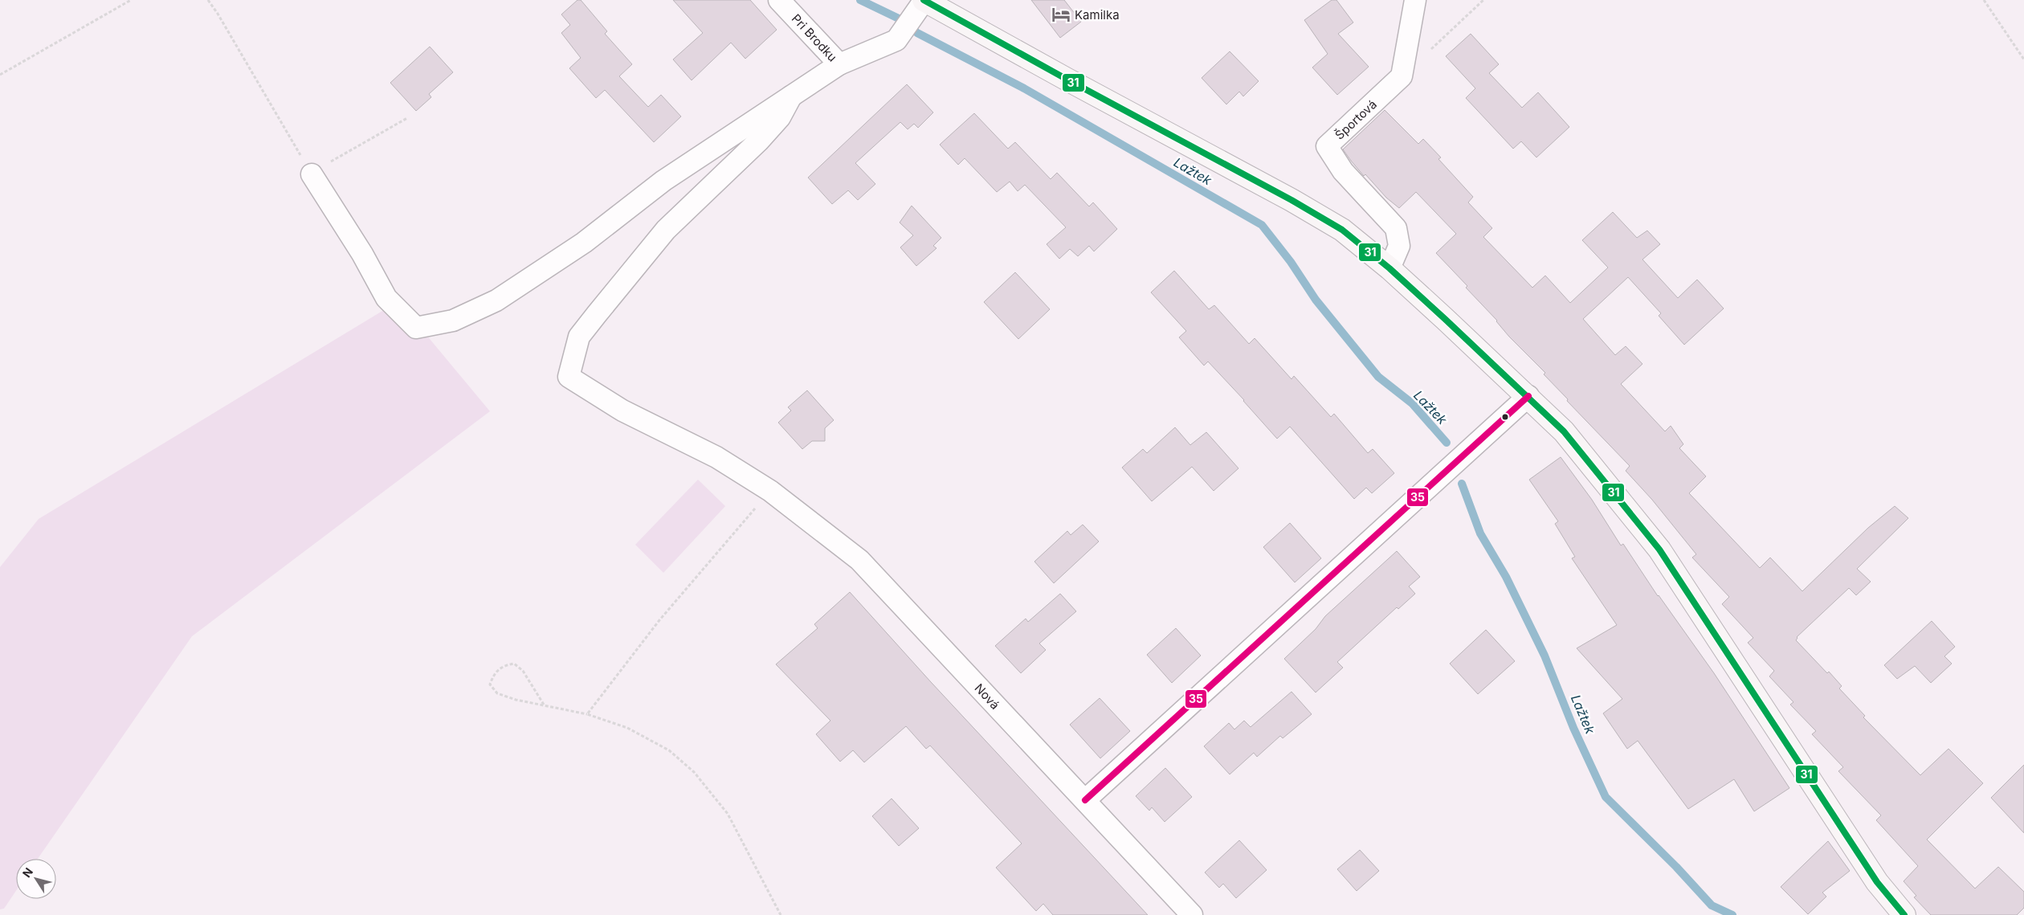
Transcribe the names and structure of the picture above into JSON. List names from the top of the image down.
{
  "streets": {
    "street": ["Pri Brodku", "Športová", "Nová"]
  },
  "water": ["Lažtek"],
  "places": {
    "hotel": ["Kamilka"]
  },
  "lines": ["transit line 31", "transit line 35"],
  "north": "top left"
}
